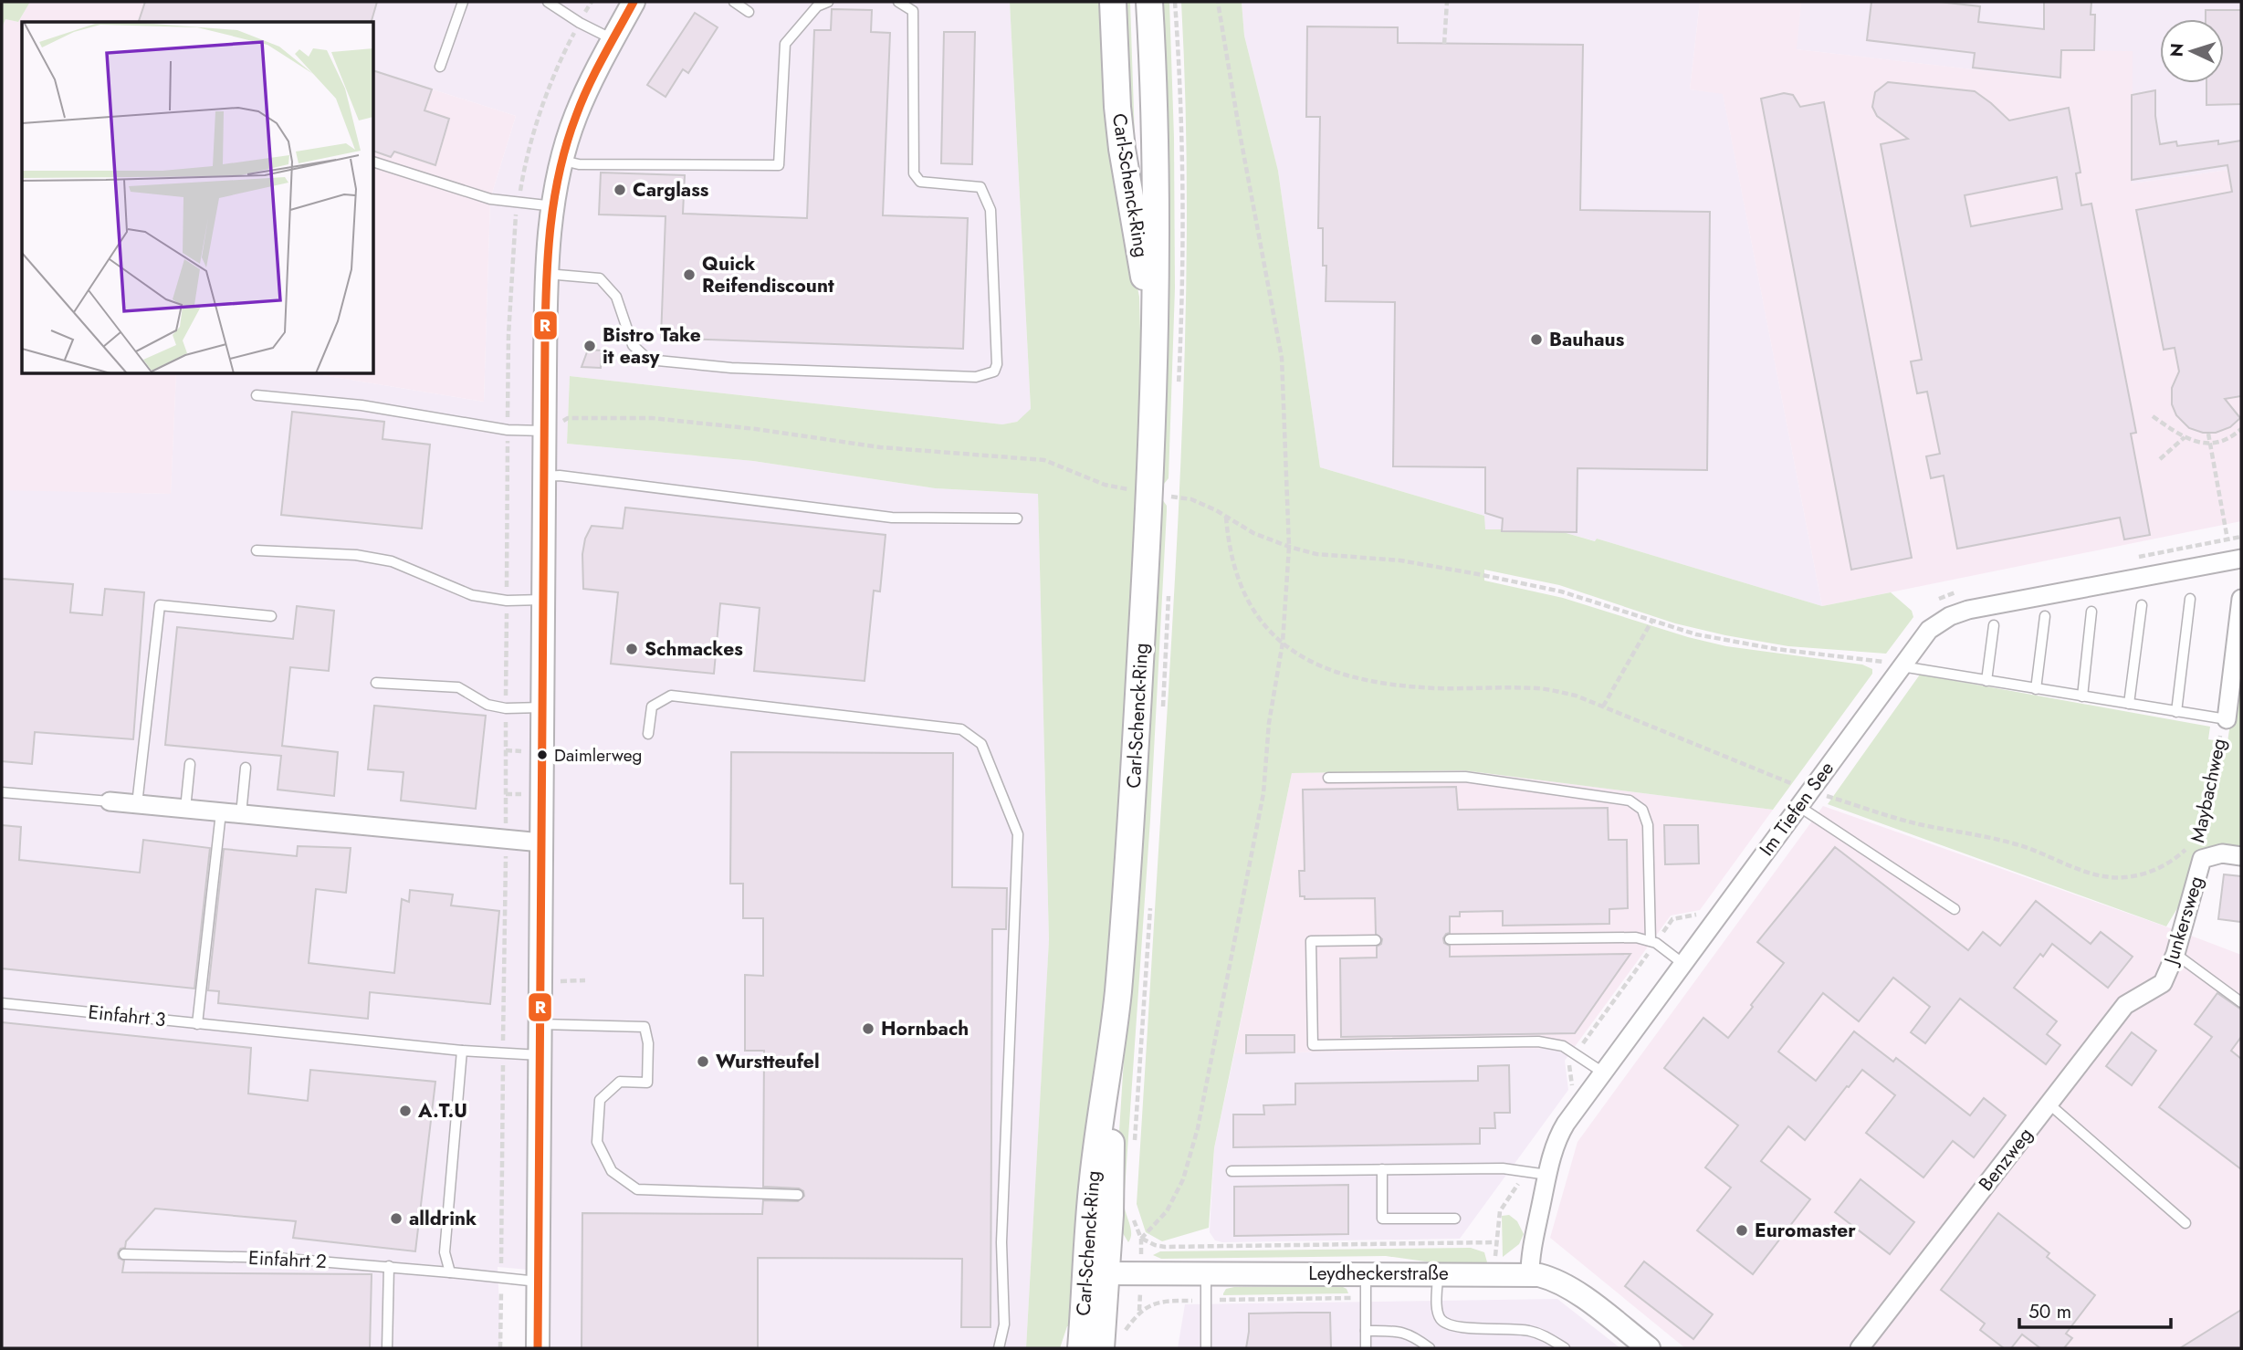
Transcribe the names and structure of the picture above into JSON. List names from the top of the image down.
{
  "streets": {
    "main road": ["Carl-Schenck-Ring"],
    "street": [
      "Im Tiefen See",
      "Junkersweg",
      "Benzweg",
      "Leydheckerstraße"
    ],
    "lane": ["Einfahrt 3", "Einfahrt 2"],
    "path": ["Maybachweg"]
  },
  "crossings": [
    ["Carl-Schenck-Ring", "Leydheckerstraße"],
    ["Maybachweg", "Junkersweg"],
    ["Im Tiefen See", "Leydheckerstraße"],
    ["Junkersweg", "Benzweg"]
  ],
  "places": [
    "Carglass",
    "Quick Reifendiscount",
    "Bauhaus",
    "Bistro Take it easy",
    "Schmackes",
    "Daimlerweg",
    "Hornbach",
    "Wurstteufel",
    "A.T.U",
    "alldrink",
    "Euromaster"
  ],
  "lines": ["transit line R"],
  "scale_bar": "50 m",
  "north": "left"
}
